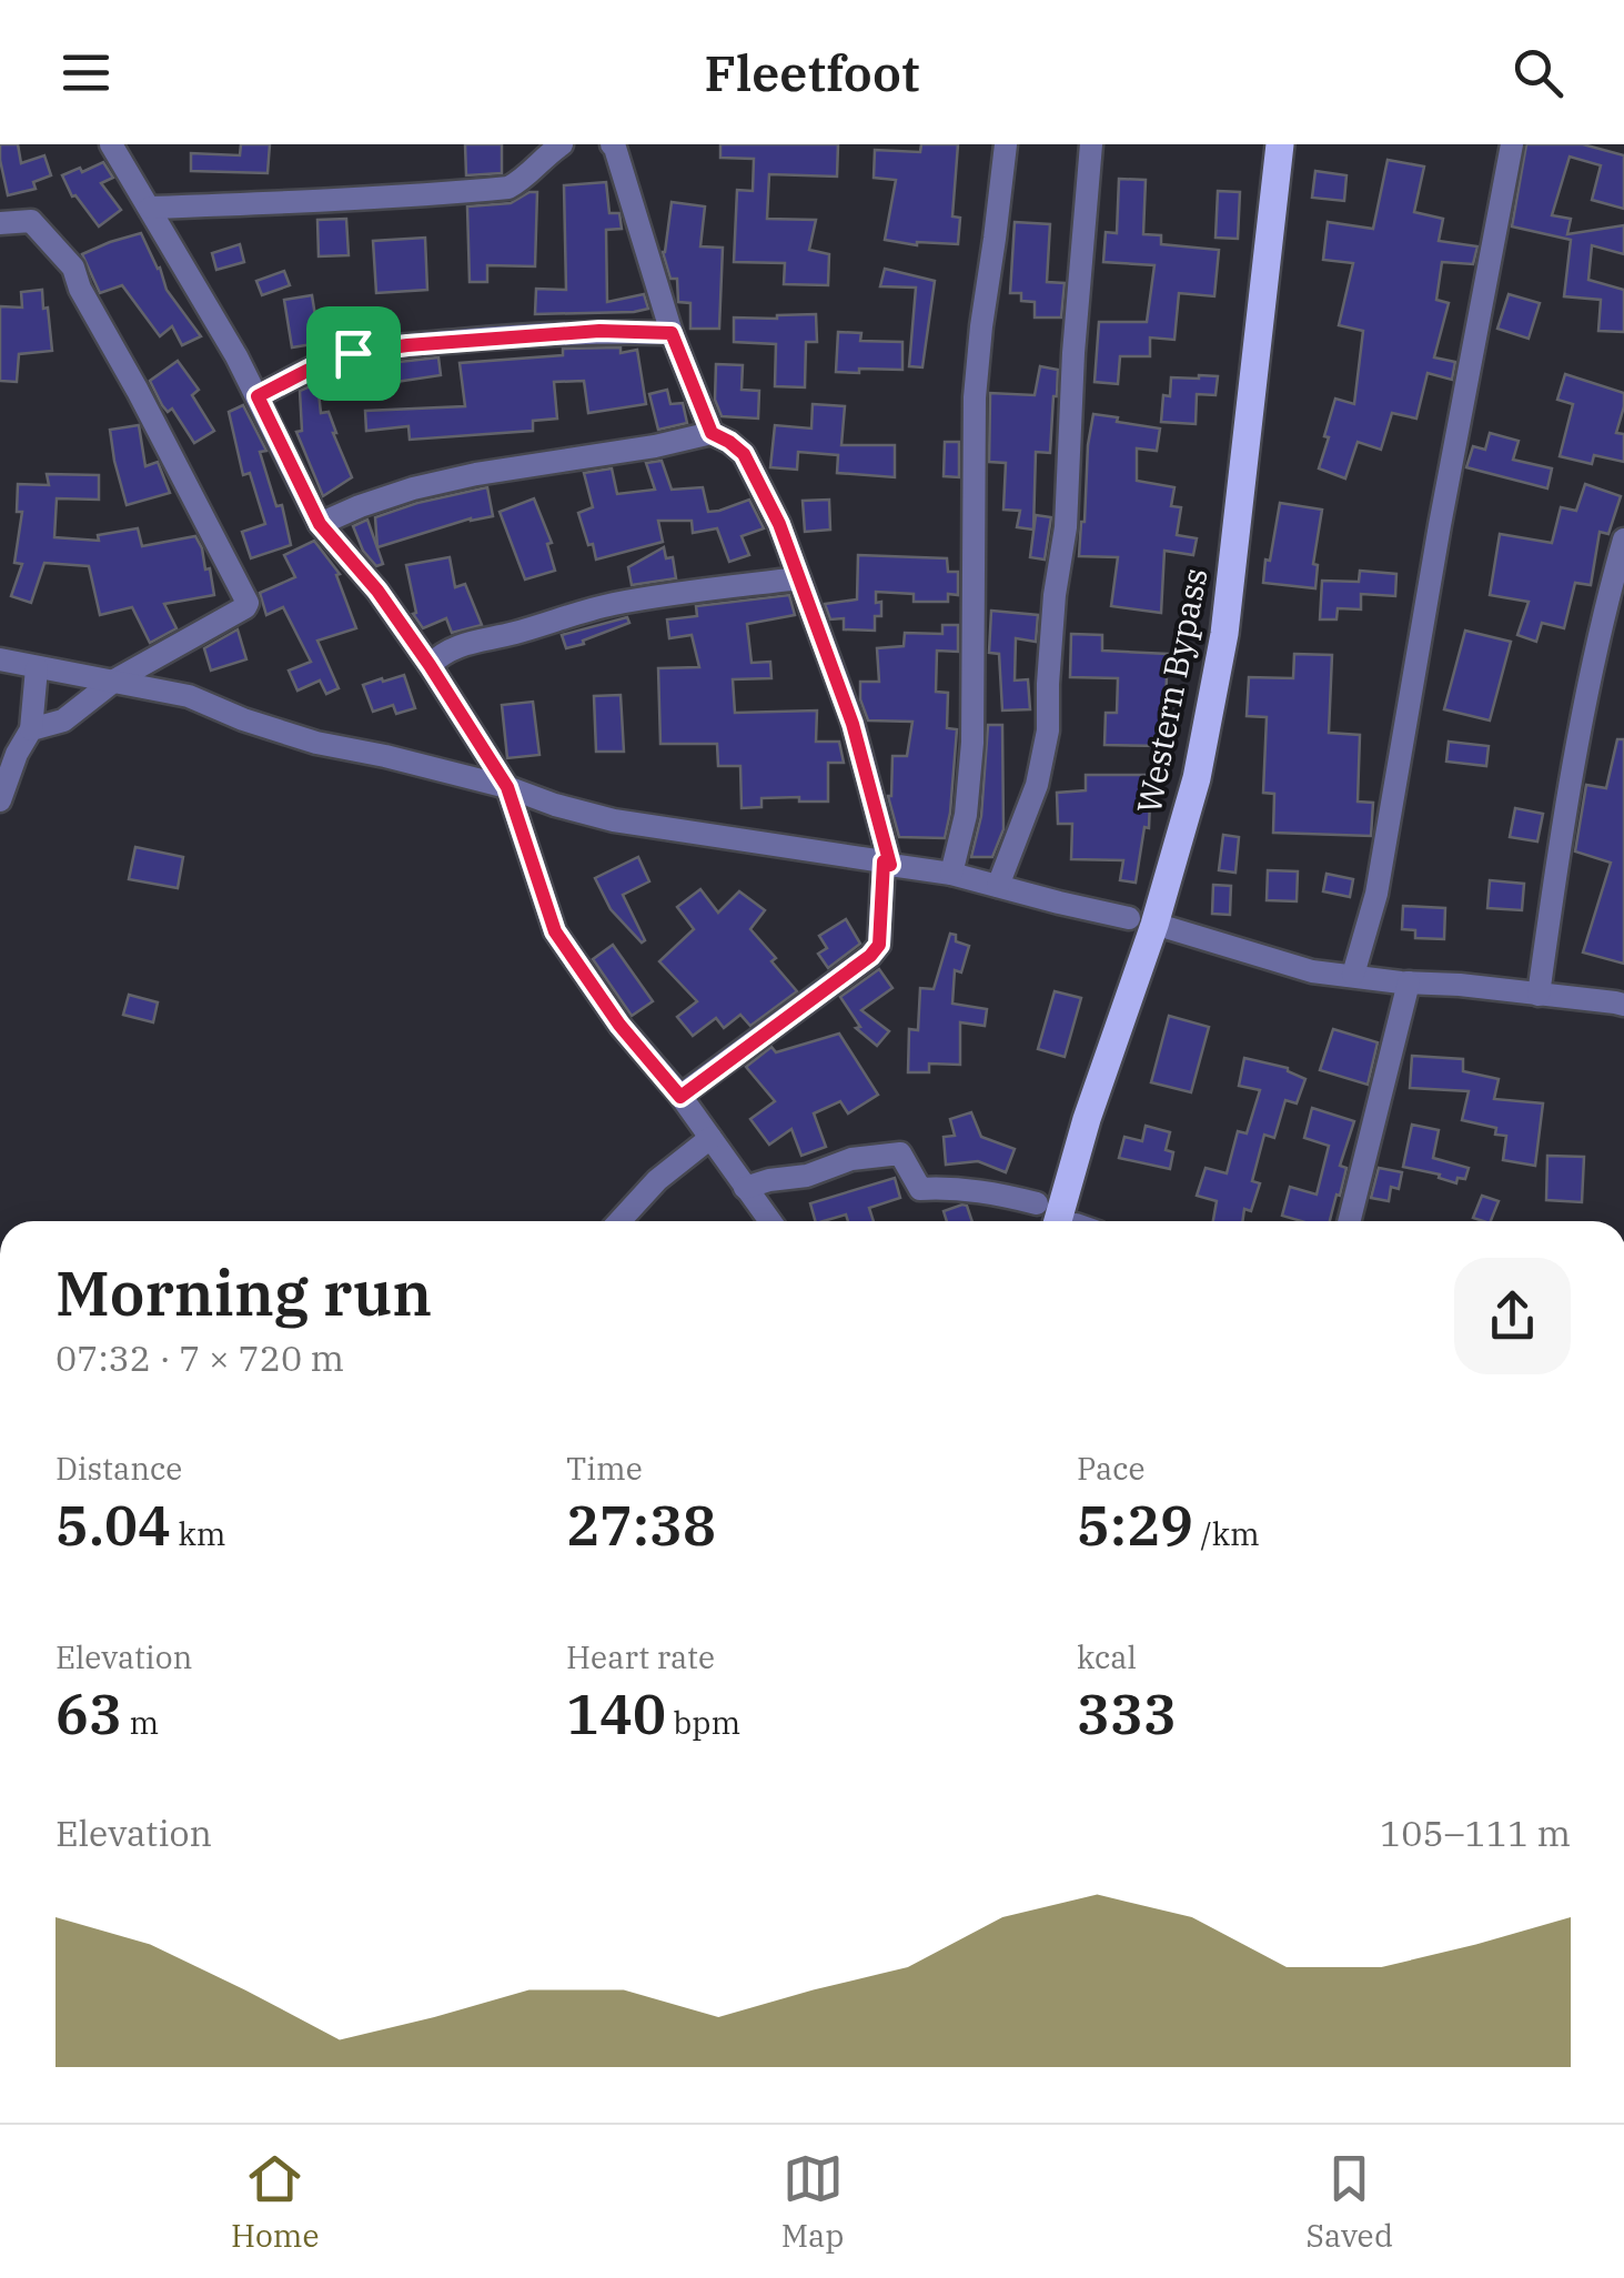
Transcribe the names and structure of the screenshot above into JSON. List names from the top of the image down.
{
  "streets": {
    "main road": ["Western Bypass"]
  },
  "page": {
    "header": "Fleetfoot",
    "heading": ["Morning run", "07:32 · 7 × 720 m"],
    "stats": [
      ["Distance", "5.04 km"],
      ["Time", "27:38"],
      ["Pace", "5:29 /km"],
      ["Elevation", "63 m"],
      ["Heart rate", "140 bpm"],
      ["kcal", "333"]
    ],
    "chart": ["Elevation", "105–111 m"],
    "tabs": ["Home", "Map", "Saved"]
  }
}
